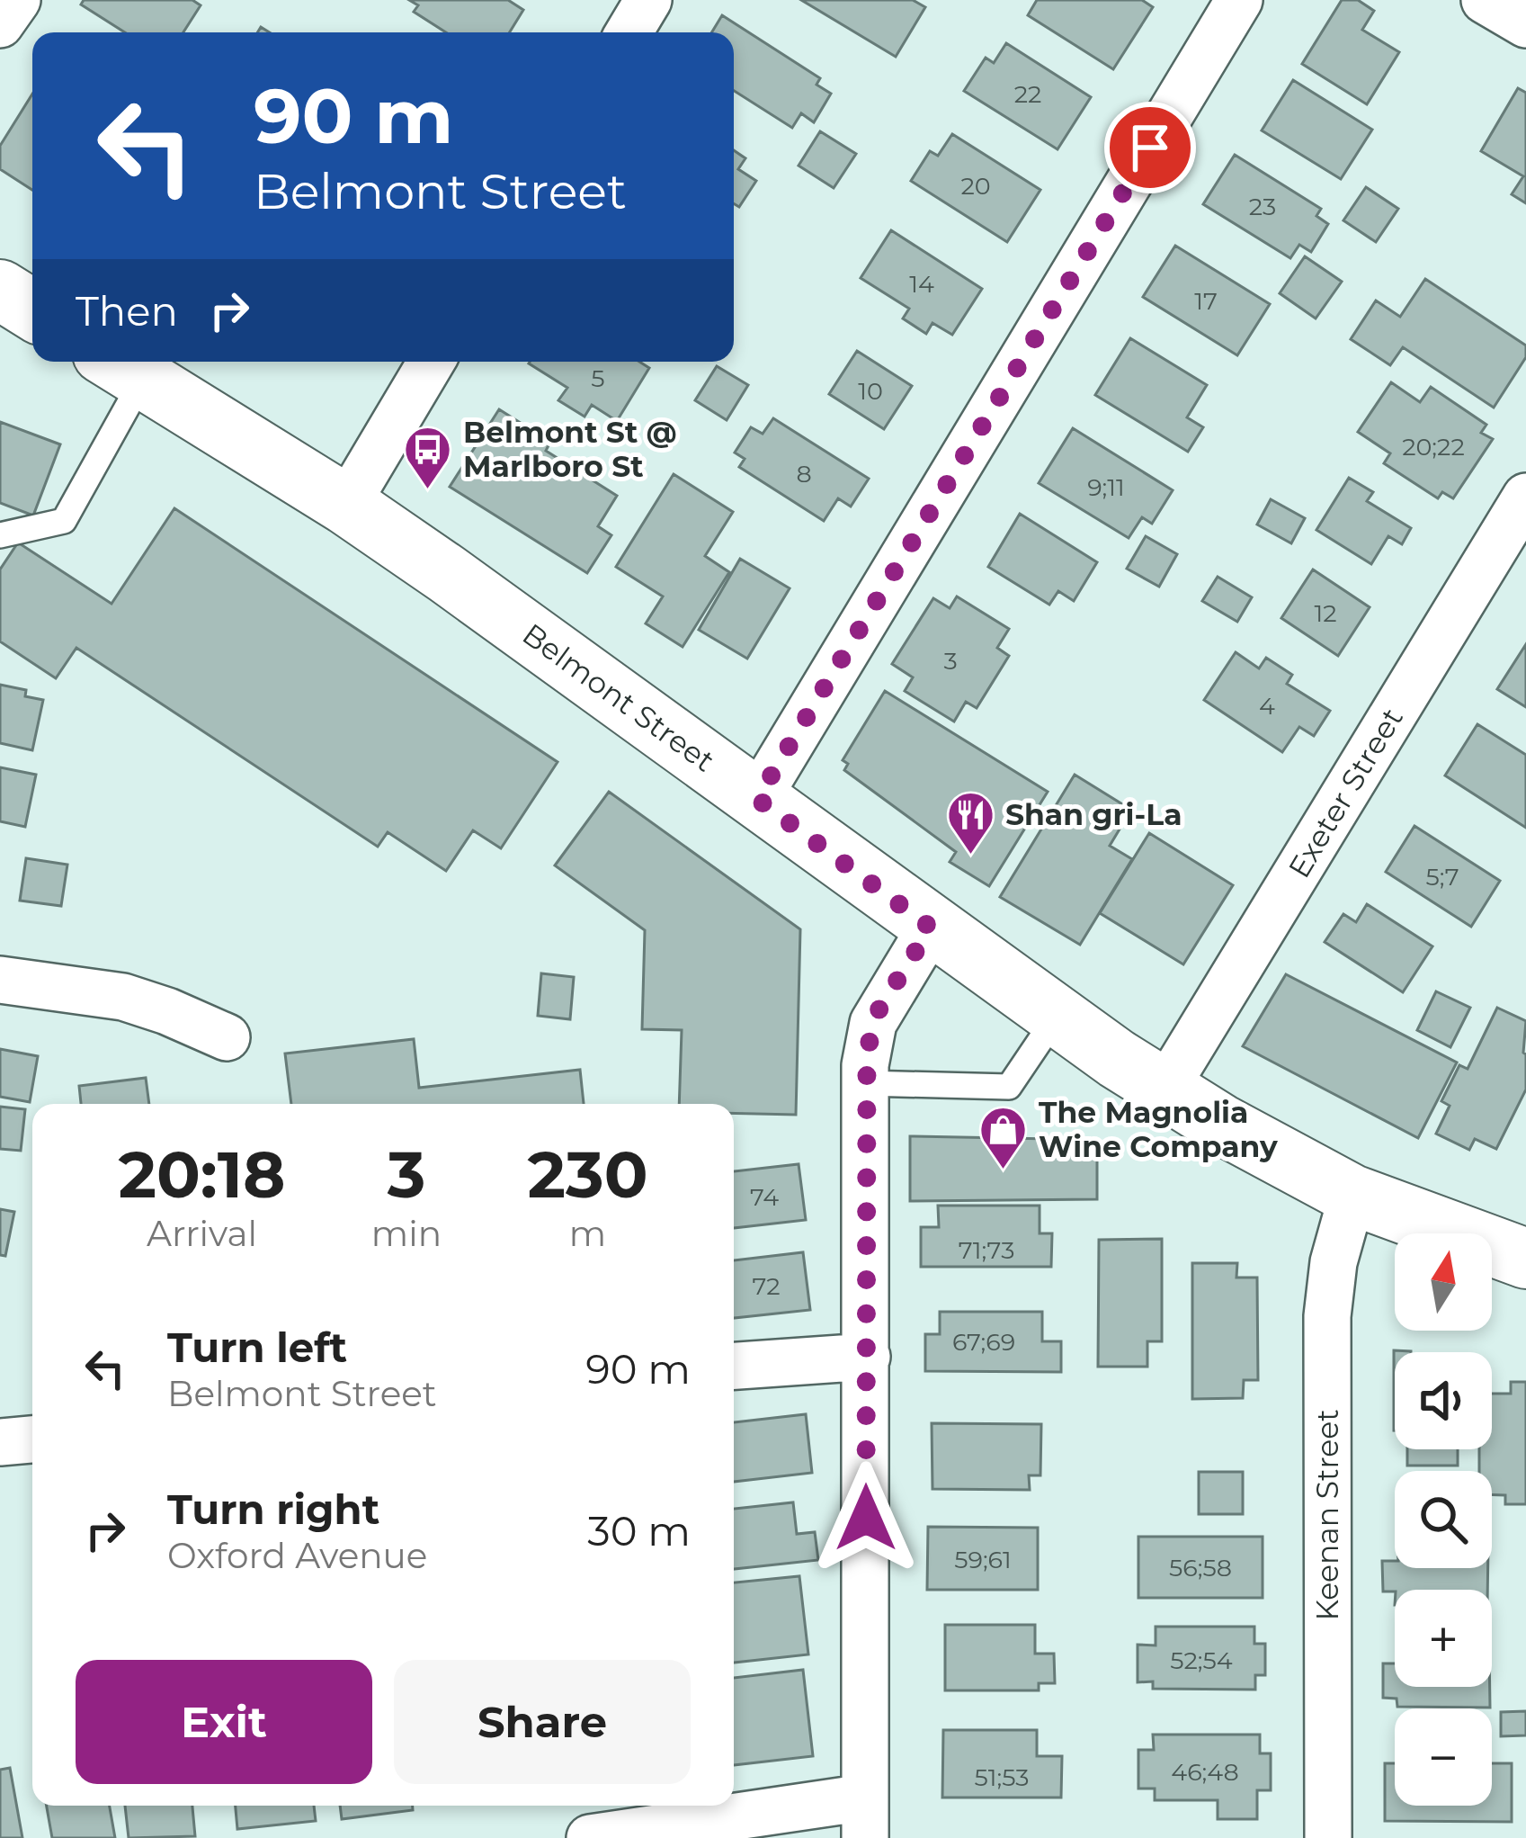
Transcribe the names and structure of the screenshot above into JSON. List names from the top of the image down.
{
  "streets": {
    "main road": ["Belmont Street"],
    "street": ["Exeter Street", "Keenan Street"]
  },
  "crossings": [
    ["Belmont Street", "Exeter Street"],
    ["Belmont Street", "Keenan Street"]
  ],
  "places": {
    "bus stop": ["Belmont St @ Marlboro St"],
    "restaurant": ["Shan gri-La"],
    "shop": ["The Magnolia Wine Company"]
  },
  "house_numbers": [
    "22",
    "20",
    "23",
    "14",
    "17",
    "5",
    "10",
    "20;22",
    "8",
    "9;11",
    "12",
    "3",
    "4",
    "5;7",
    "74",
    "71;73",
    "72",
    "67;69",
    "59;61",
    "56;58",
    "52;54",
    "46;48",
    "51;53"
  ],
  "north": "top",
  "page": {
    "turn": ["90 m", "Belmont Street"],
    "then": "Then",
    "eta": [
      "20:18",
      "Arrival",
      "3",
      "min",
      "230",
      "m"
    ],
    "map_buttons": ["+", "−"],
    "list": [
      {
        "name": "Turn left",
        "note": "Belmont Street",
        "value": "90 m"
      },
      {
        "name": "Turn right",
        "note": "Oxford Avenue",
        "value": "30 m"
      }
    ],
    "buttons": ["Exit", "Share"]
  }
}
